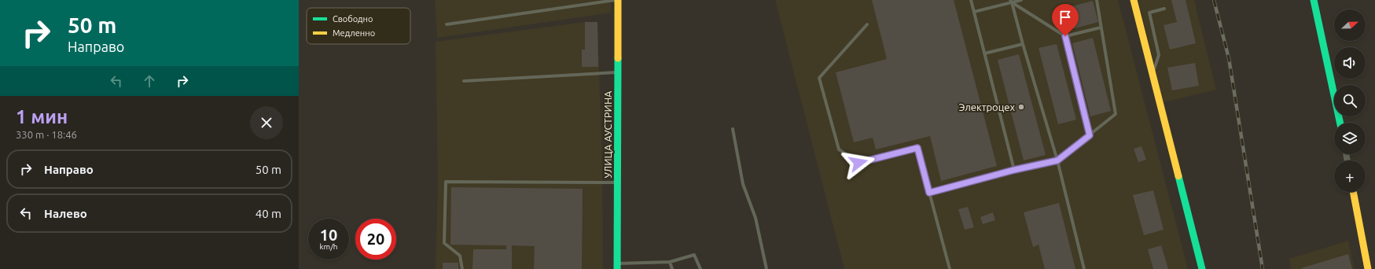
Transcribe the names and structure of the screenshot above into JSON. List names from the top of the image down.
{
  "streets": {
    "street": ["УЛИЦА АУСТРИНА"]
  },
  "places": ["Электроцех"],
  "legend": ["Свободно", "Медленно"],
  "north": "right",
  "page": {
    "turn": ["50 m", "Направо"],
    "map_buttons": "+",
    "heading": ["1 мин", "330 m · 18:46"],
    "list": [
      {
        "name": "Направо",
        "value": "50 m"
      },
      {
        "name": "Налево",
        "value": "40 m"
      }
    ],
    "speed": "10 km/h",
    "limit": "20"
  }
}
